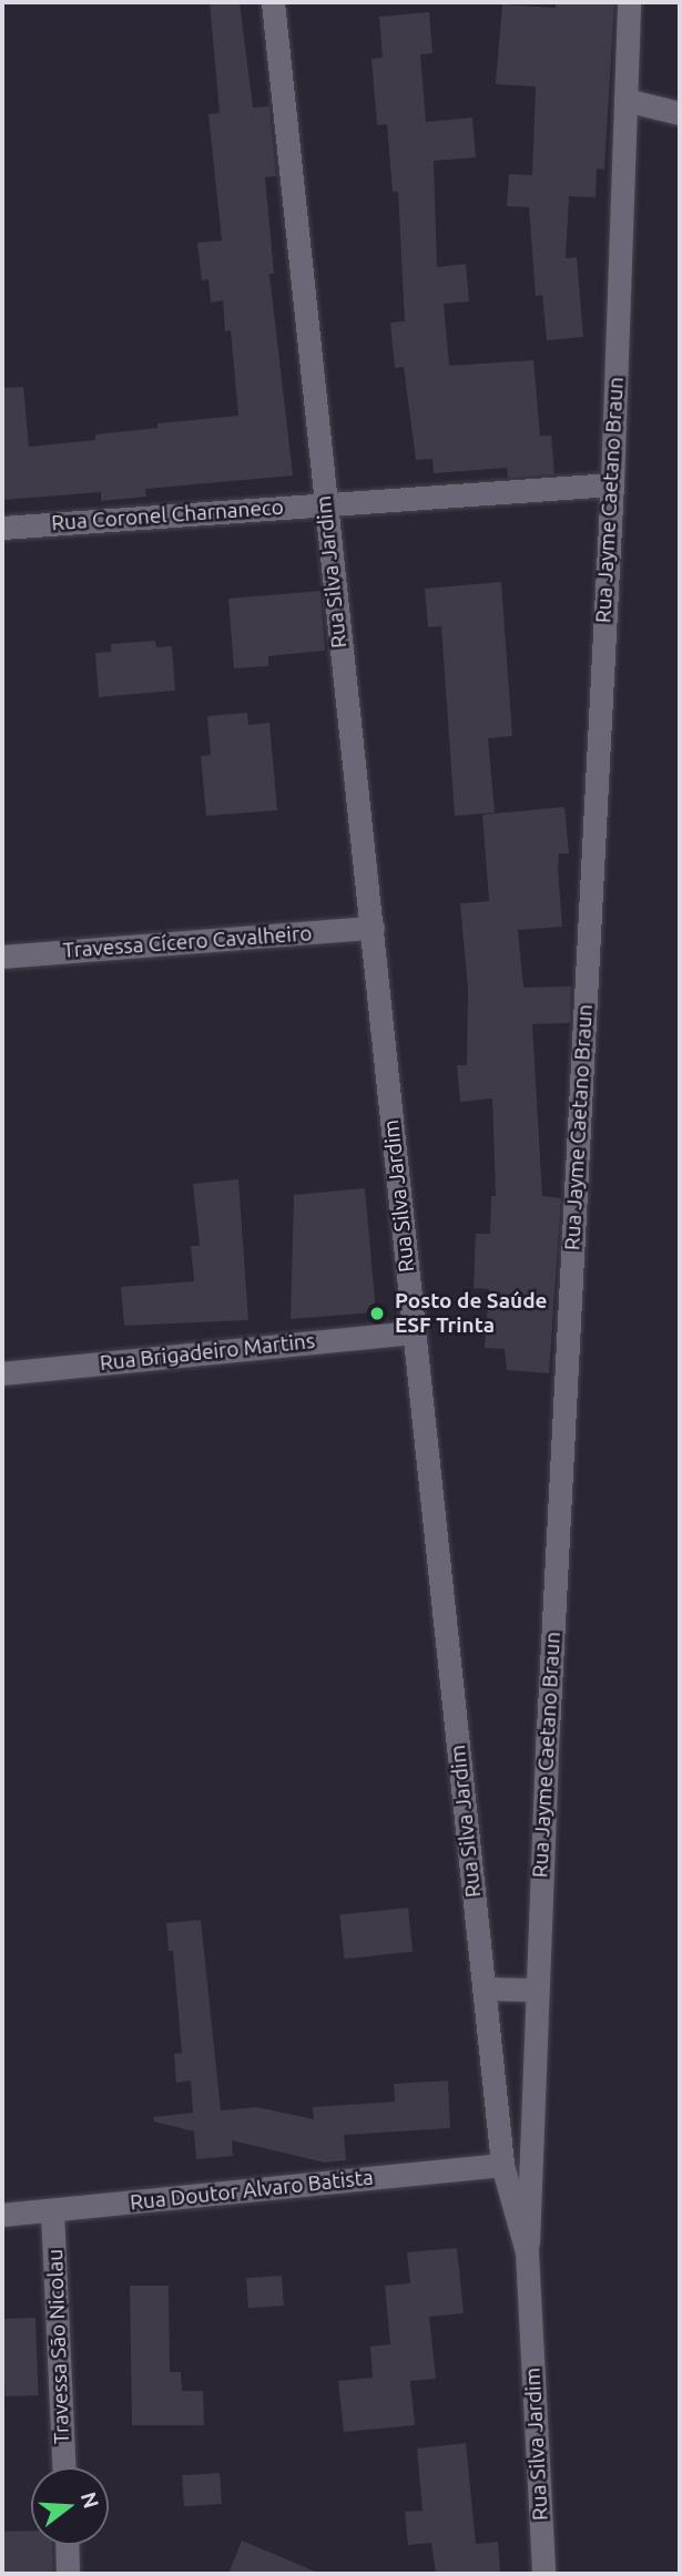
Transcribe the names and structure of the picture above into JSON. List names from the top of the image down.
{
  "streets": {
    "street": [
      "Rua Jayme Caetano Braun",
      "Rua Coronel Charnaneco",
      "Rua Silva Jardim",
      "Travessa Cícero Cavalheiro",
      "Rua Brigadeiro Martins",
      "Rua Doutor Alvaro Batista",
      "Travessa São Nicolau"
    ]
  },
  "crossings": [
    ["Rua Jayme Caetano Braun", "Rua Coronel Charnaneco"],
    ["Rua Jayme Caetano Braun", "Rua Silva Jardim"],
    ["Rua Coronel Charnaneco", "Rua Silva Jardim"],
    ["Rua Silva Jardim", "Travessa Cícero Cavalheiro"],
    ["Rua Silva Jardim", "Rua Brigadeiro Martins"],
    ["Rua Silva Jardim", "Rua Doutor Alvaro Batista"],
    ["Rua Doutor Alvaro Batista", "Travessa São Nicolau"]
  ],
  "places": ["Posto de Saúde ESF Trinta"],
  "north": "right"
}
